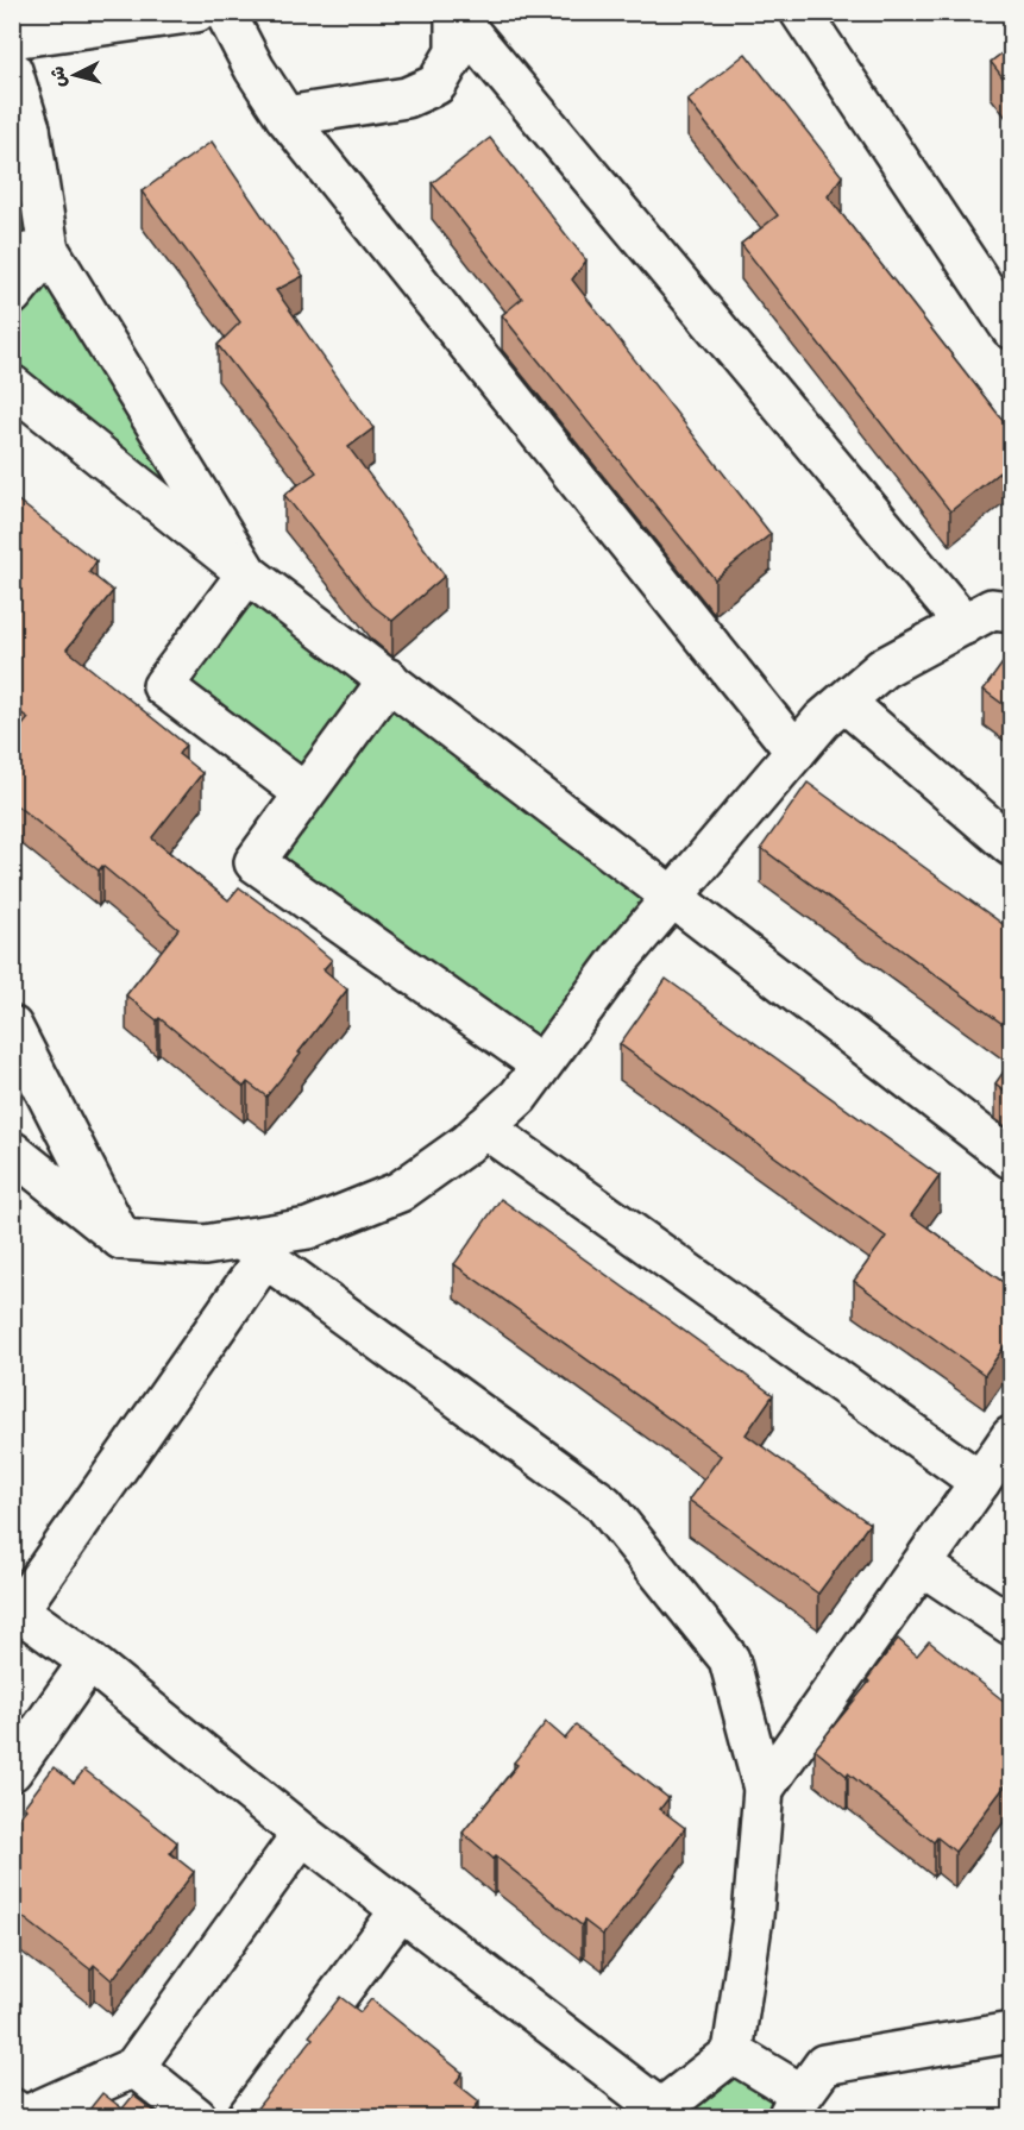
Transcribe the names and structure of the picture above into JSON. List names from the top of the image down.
{
  "north": "left"
}
